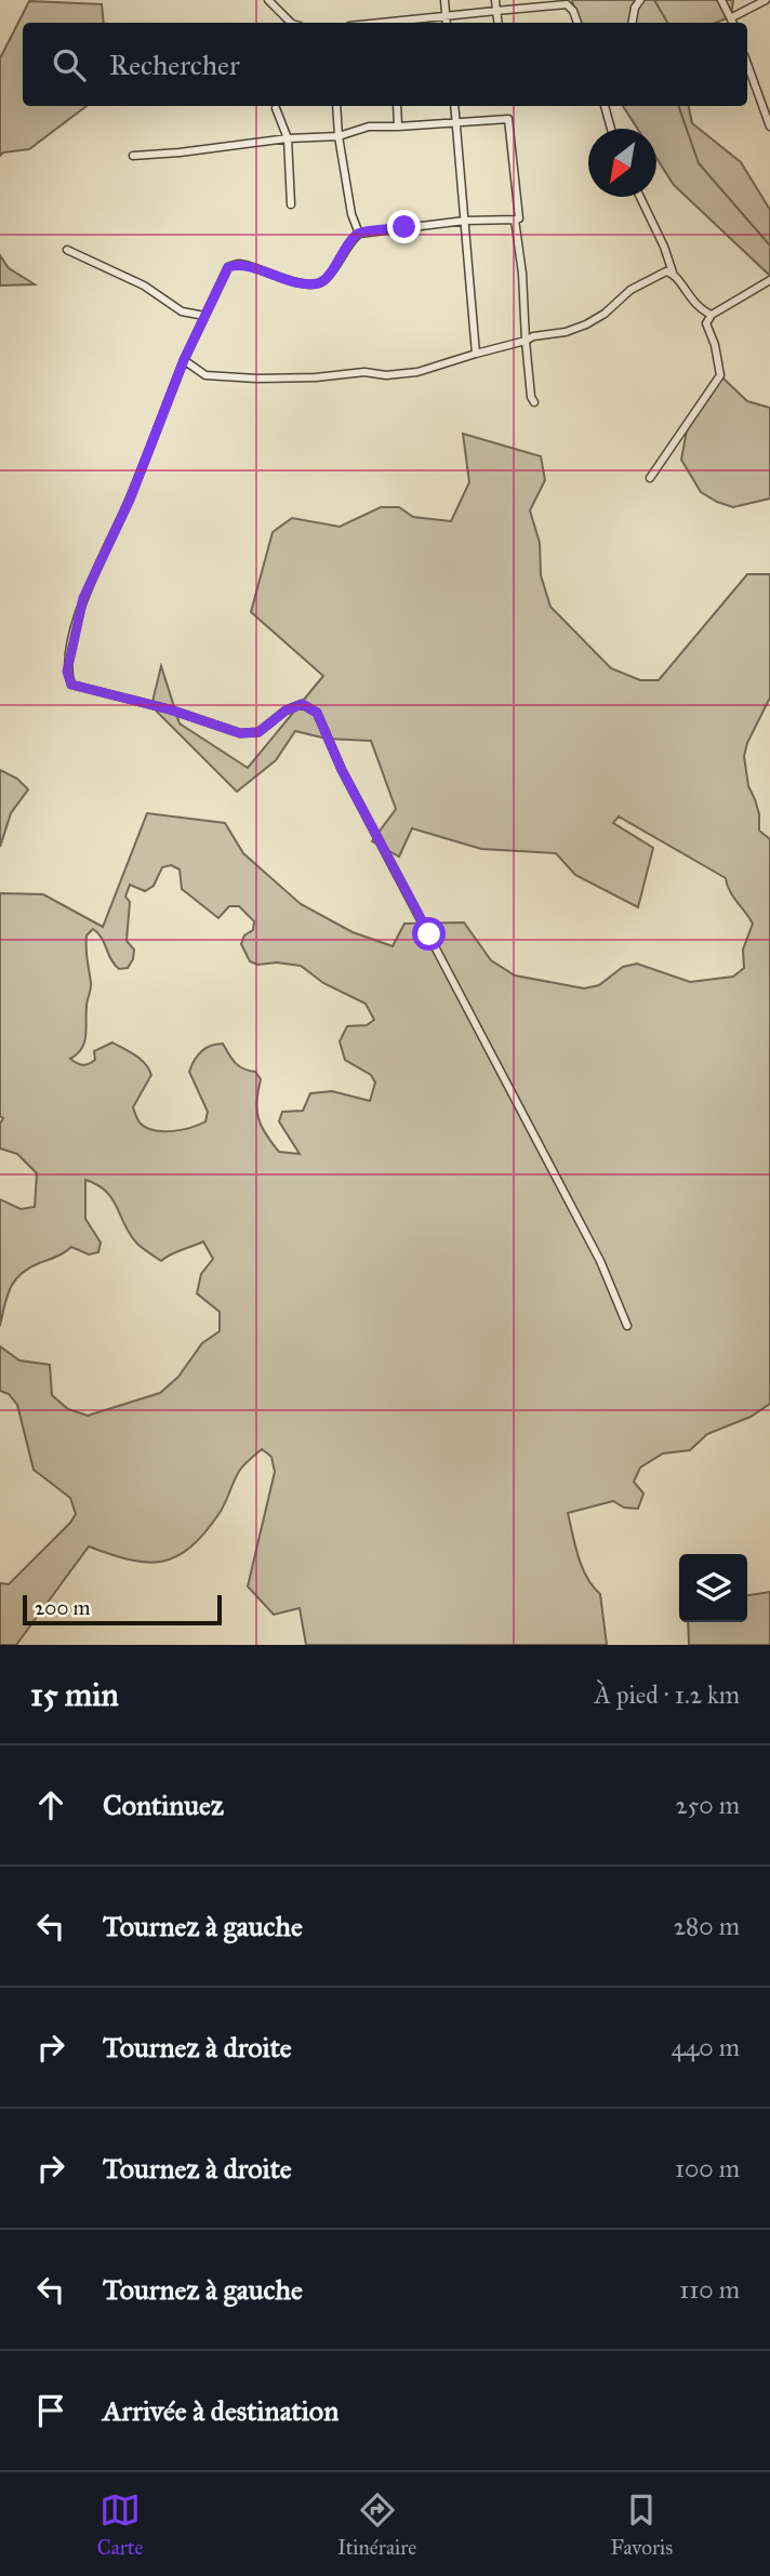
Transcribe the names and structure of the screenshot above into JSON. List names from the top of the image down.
{
  "scale_bar": "200 m",
  "north": "bottom left",
  "page": {
    "search": "Rechercher",
    "scale": "200 m",
    "heading": ["15 min", "À pied · 1.2 km"],
    "list": [
      ["Continuez", "250 m"],
      ["Tournez à gauche", "280 m"],
      ["Tournez à droite", "440 m"],
      ["Tournez à droite", "100 m"],
      ["Tournez à gauche", "110 m"],
      "Arrivée à destination"
    ],
    "nav": ["Carte", "Itinéraire", "Favoris"]
  }
}
